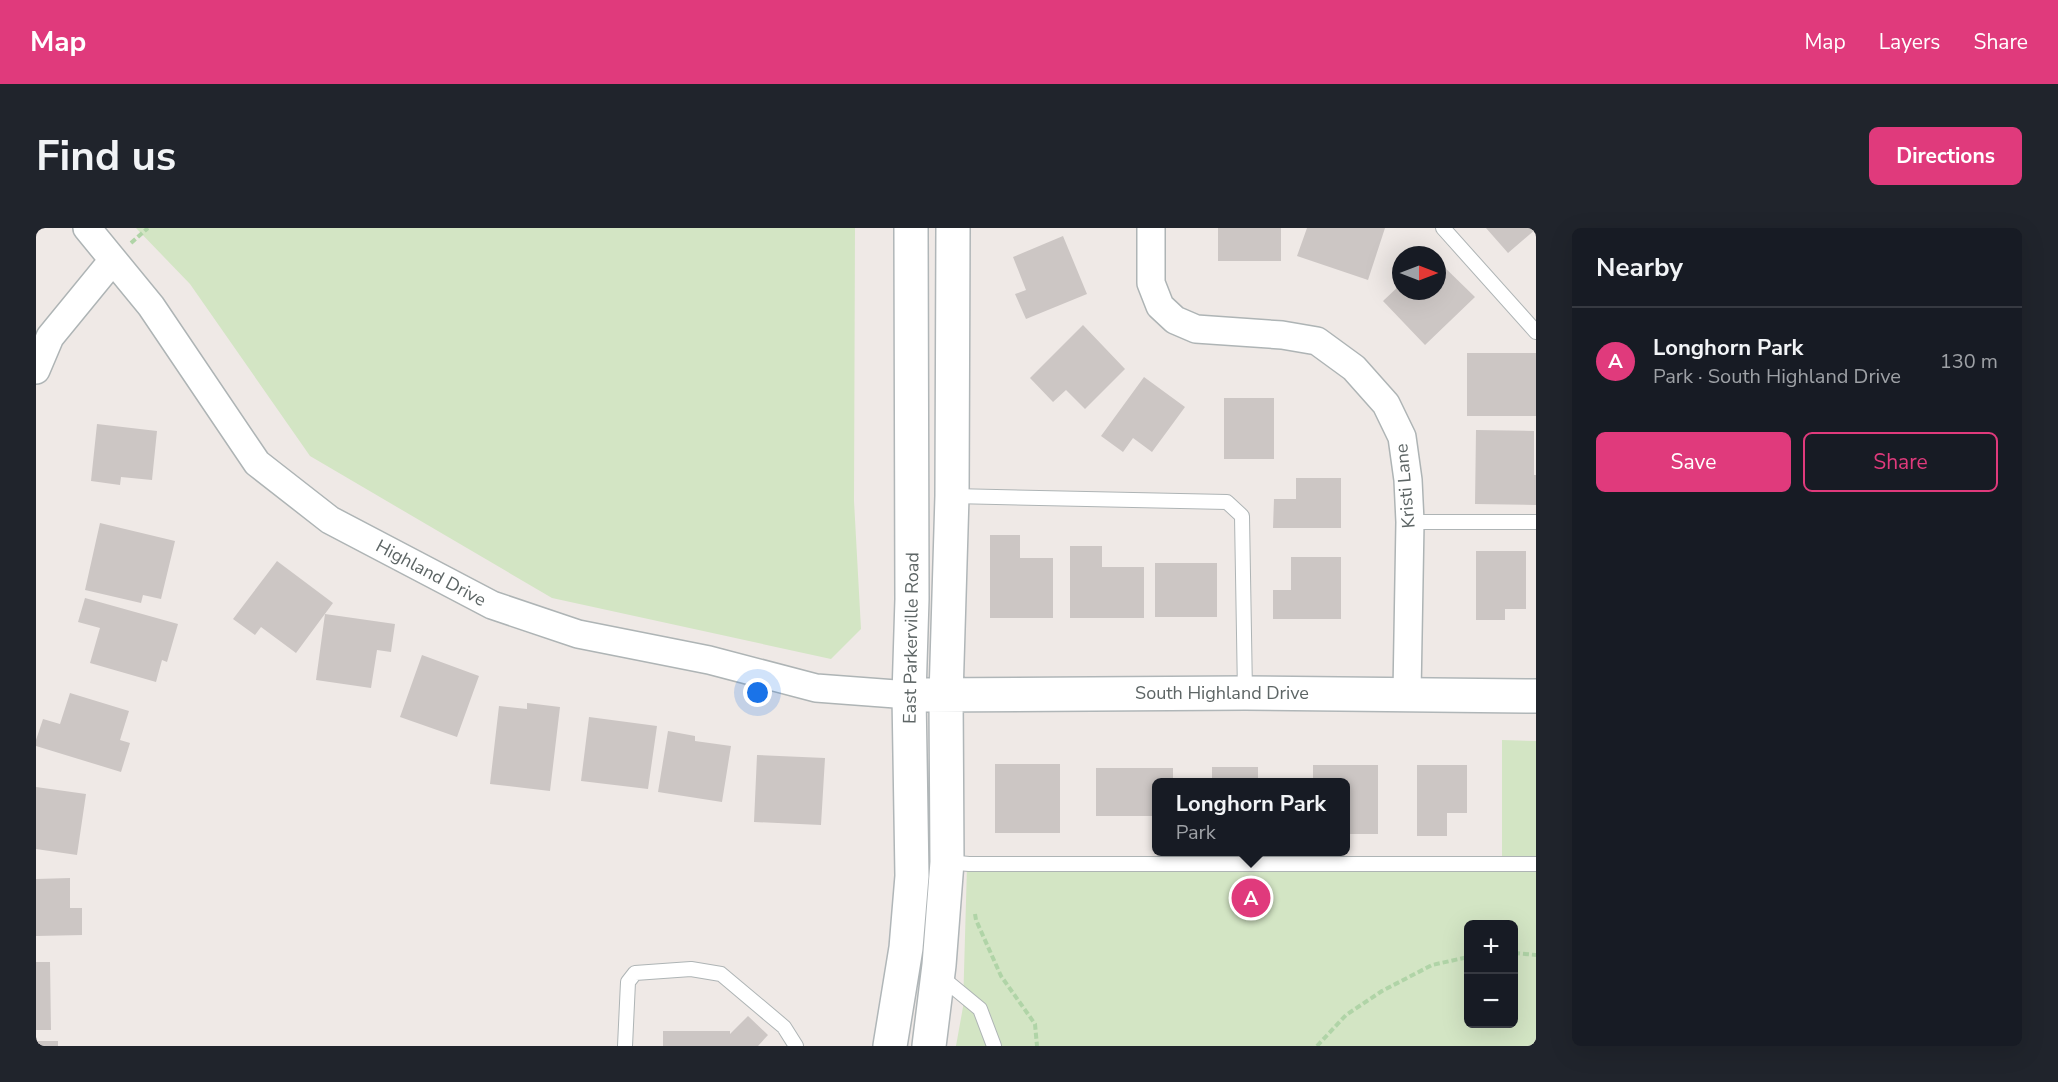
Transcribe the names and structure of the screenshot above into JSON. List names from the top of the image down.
{
  "streets": {
    "main road": ["East Parkerville Road", "South Highland Drive"],
    "street": ["Kristi Lane", "Highland Drive"]
  },
  "crossings": [
    ["Kristi Lane", "South Highland Drive"],
    ["Highland Drive", "East Parkerville Road"],
    ["Highland Drive", "South Highland Drive"],
    ["East Parkerville Road", "South Highland Drive"]
  ],
  "north": "right",
  "page": {
    "header": "Map",
    "nav": ["Map", "Layers", "Share"],
    "buttons": [
      "Directions",
      ["Save", "Share"]
    ],
    "title": "Find us",
    "heading": "Nearby",
    "list": [
      {
        "mark": "A",
        "name": "Longhorn Park",
        "note": "Park · South Highland Drive",
        "value": "130 m"
      }
    ],
    "popup": ["Longhorn Park", "Park"],
    "pins": "A",
    "map_buttons": ["+", "−"]
  }
}
